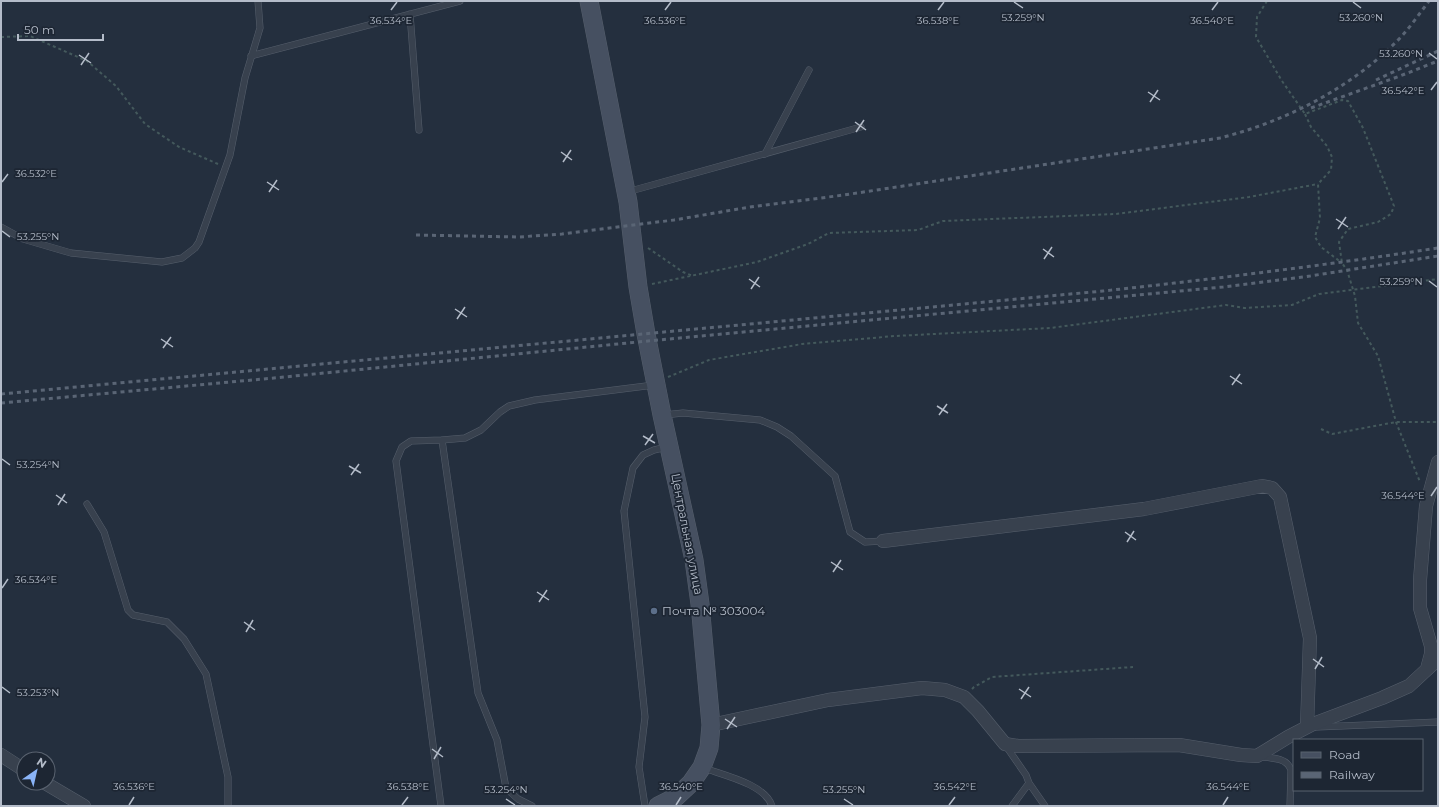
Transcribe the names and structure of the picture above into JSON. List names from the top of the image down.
{
  "streets": {
    "street": ["Центральная улица"]
  },
  "places": ["Почта № 303004"],
  "legend": ["Road", "Railway"],
  "scale_bar": "50 m",
  "north": "top right",
  "coordinates": [
    "53.259°N",
    "53.260°N",
    "36.534°E",
    "36.536°E",
    "36.538°E",
    "36.540°E",
    "36.542°E",
    "36.532°E",
    "53.255°N",
    "53.254°N",
    "36.544°E",
    "53.253°N"
  ]
}
